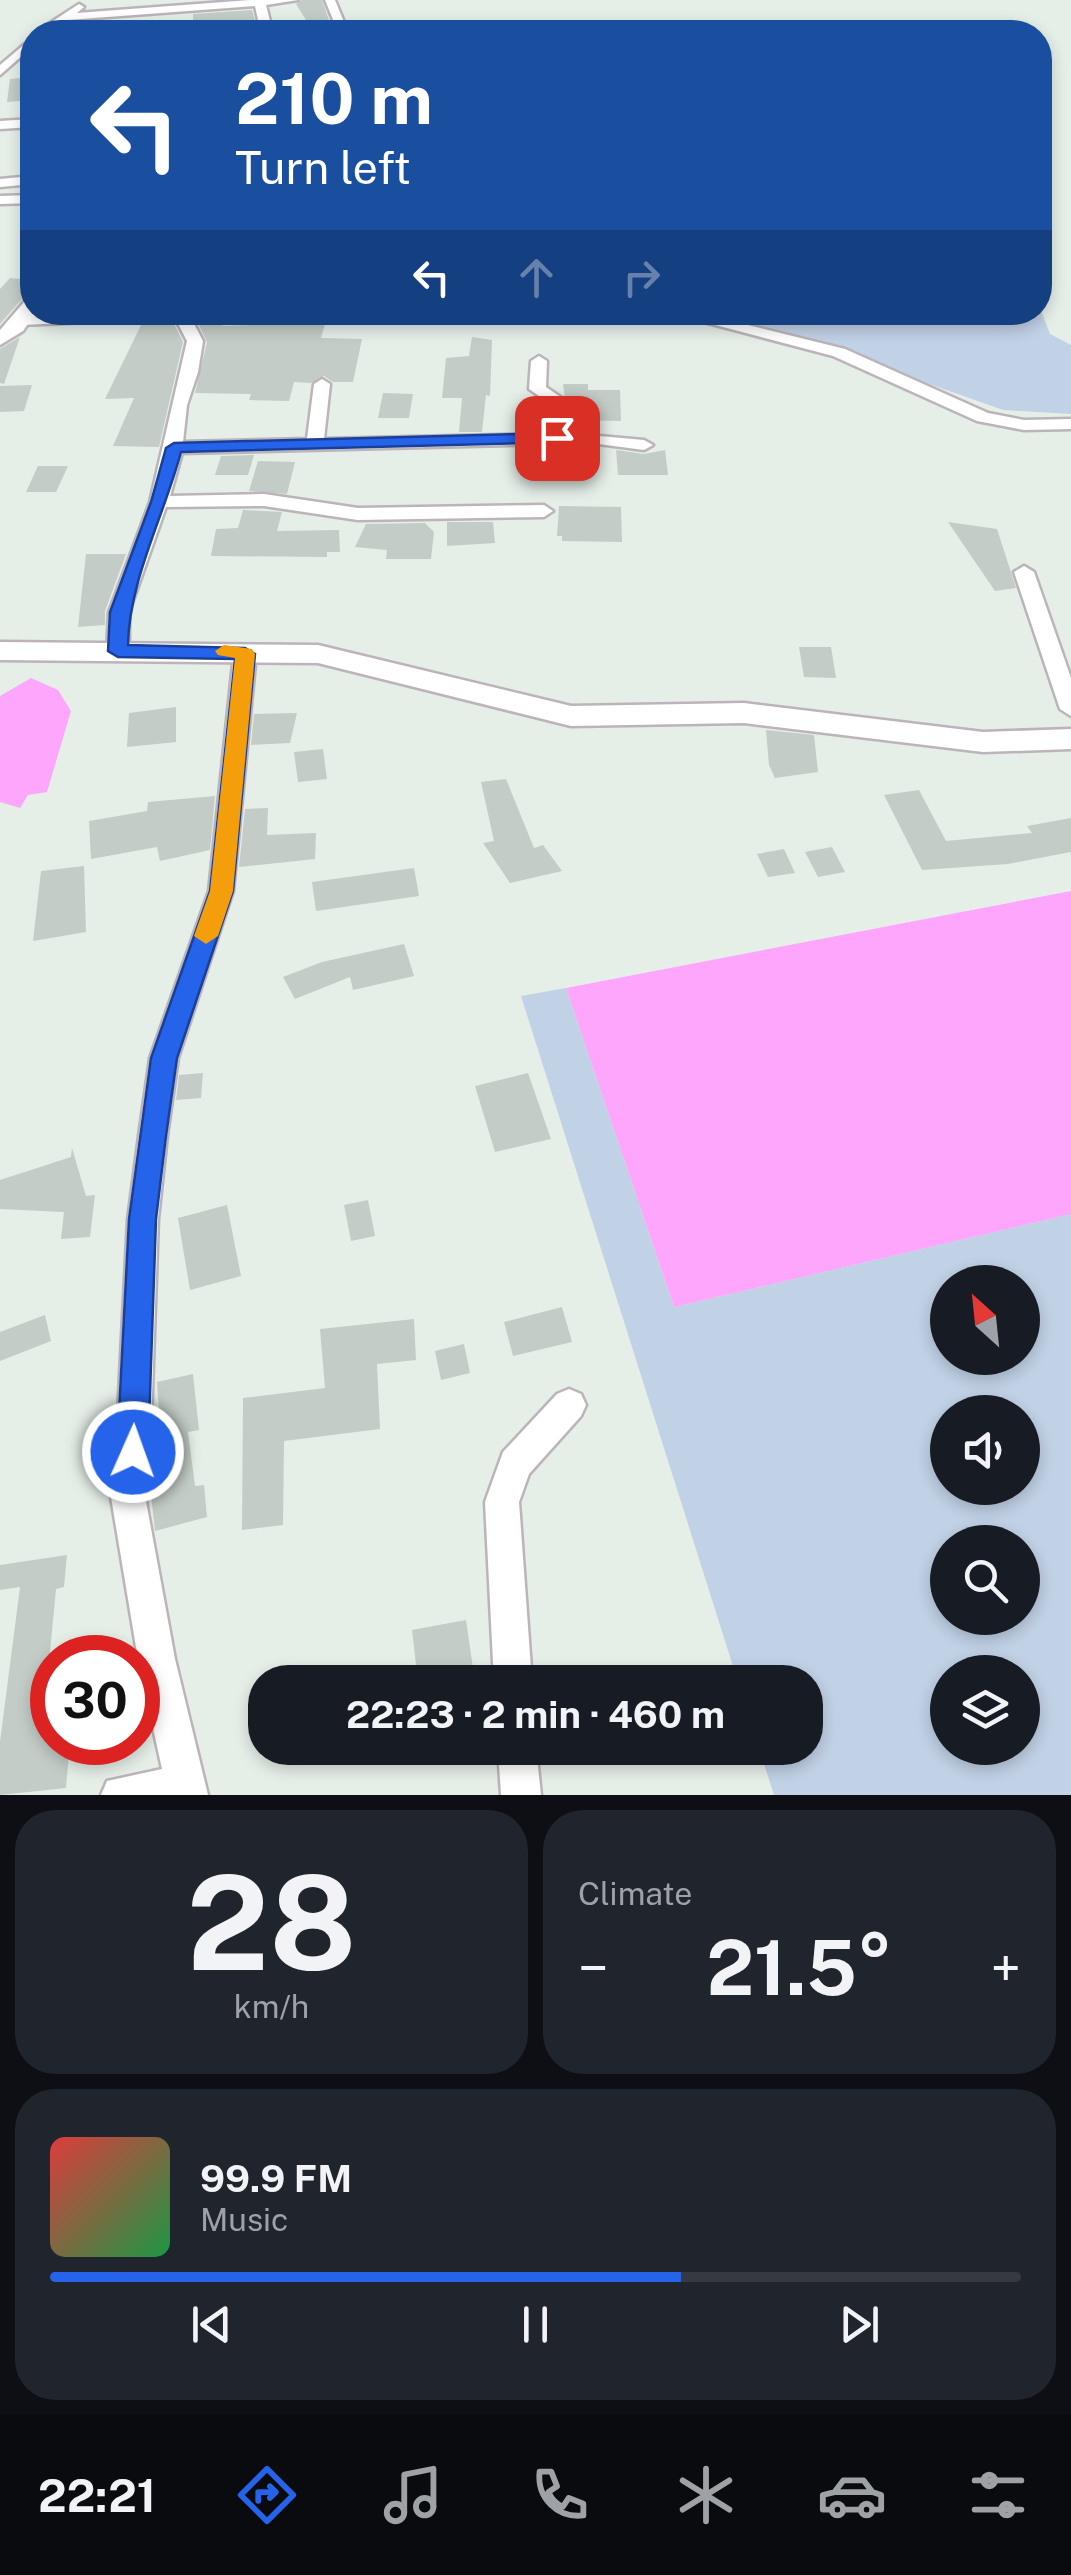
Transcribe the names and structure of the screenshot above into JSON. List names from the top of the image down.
{
  "north": "top left",
  "page": {
    "turn": ["210 m", "Turn left"],
    "limit": "30",
    "trip": "22:23 · 2 min · 460 m",
    "tile": [
      ["28", "km/h"],
      "Climate"
    ],
    "heat": ["−", "21.5°", "+"],
    "song": ["99.9 FM", "Music"],
    "tabs": "22:21"
  }
}
